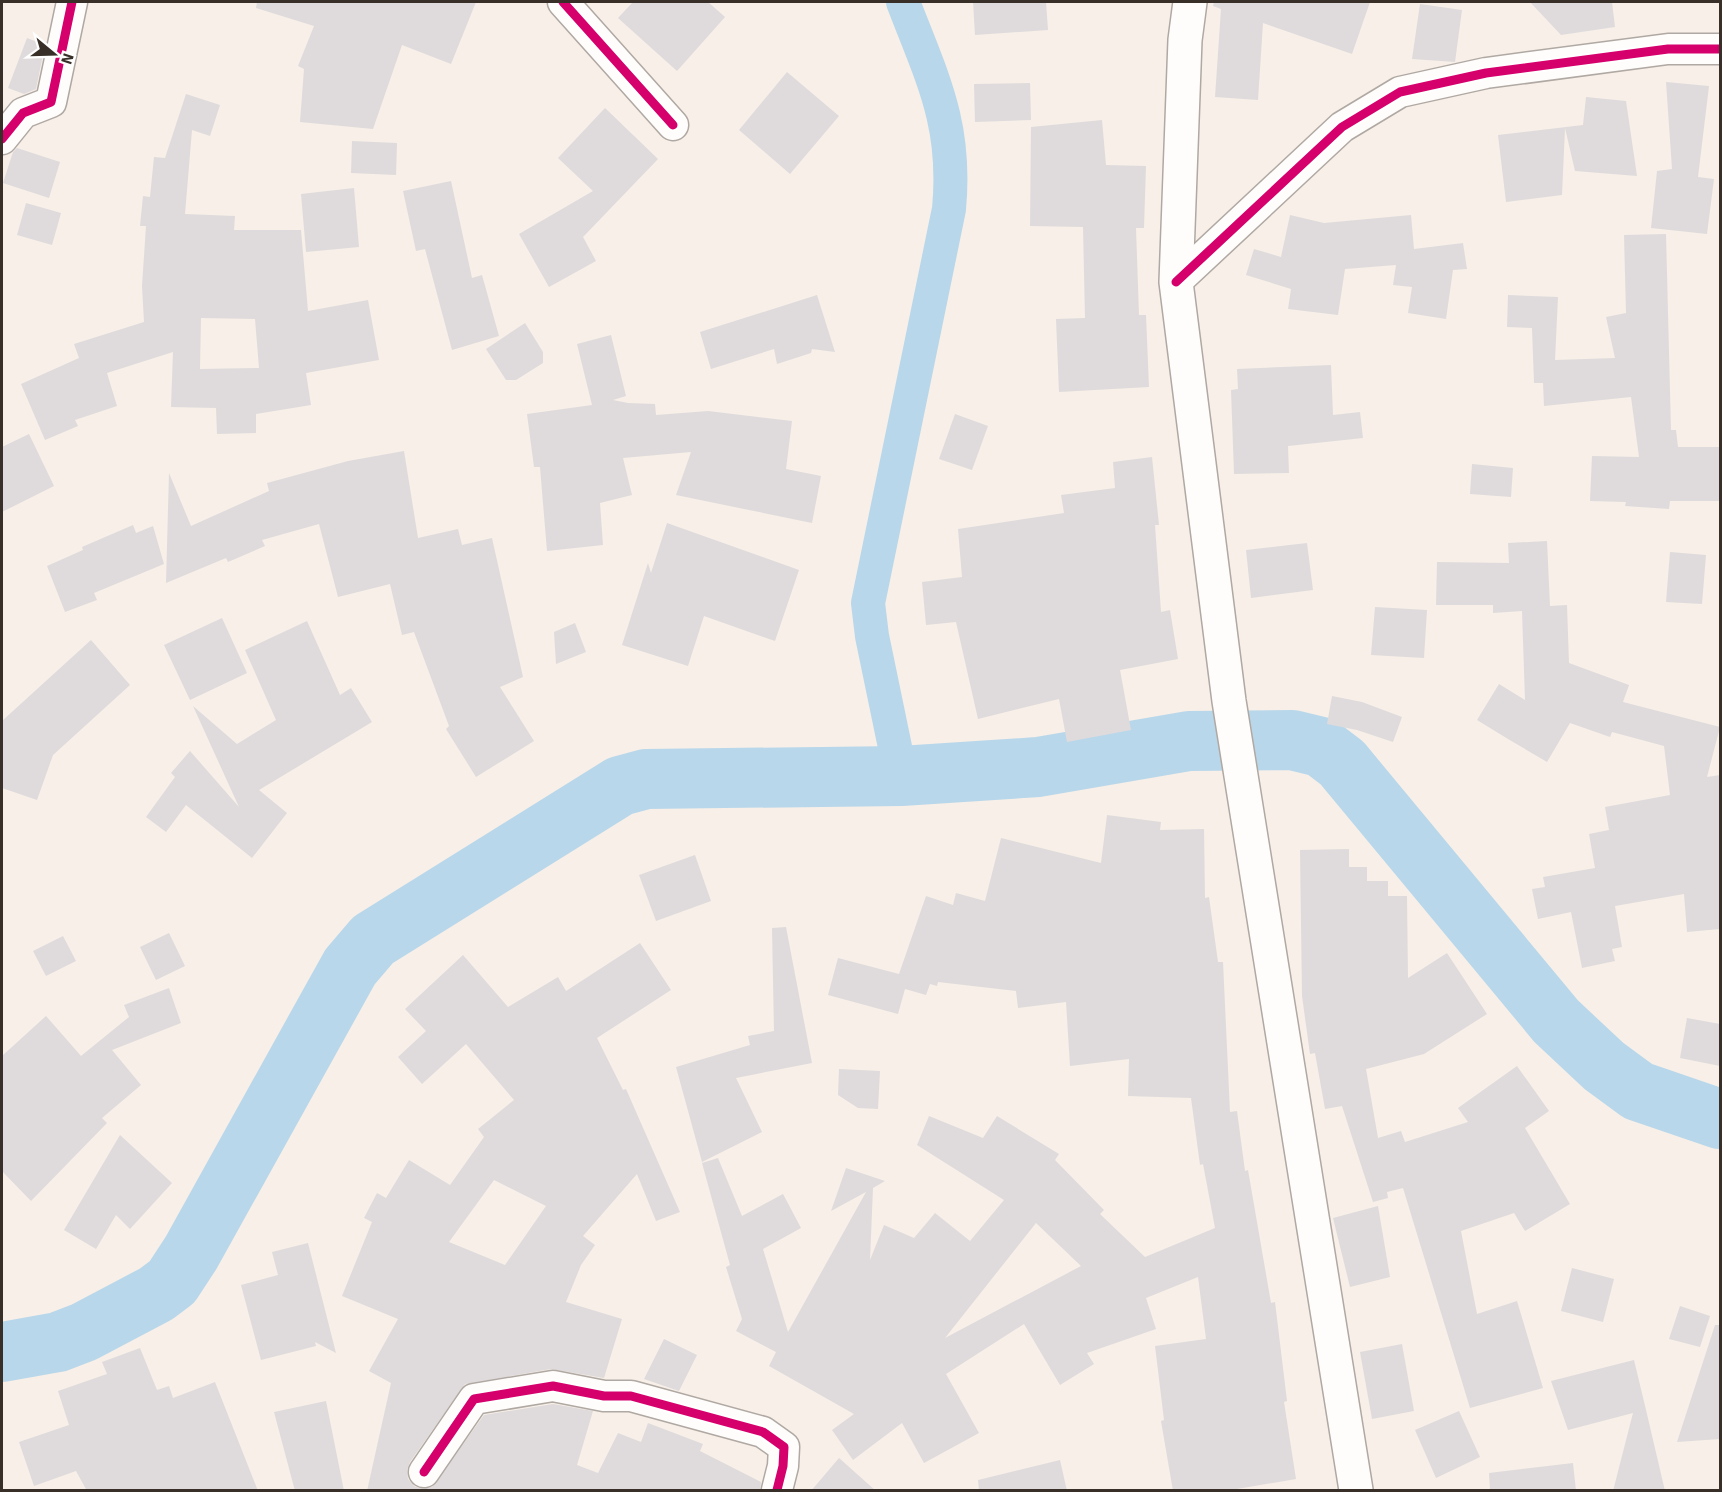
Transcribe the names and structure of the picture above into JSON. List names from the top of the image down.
{
  "north": "right"
}
